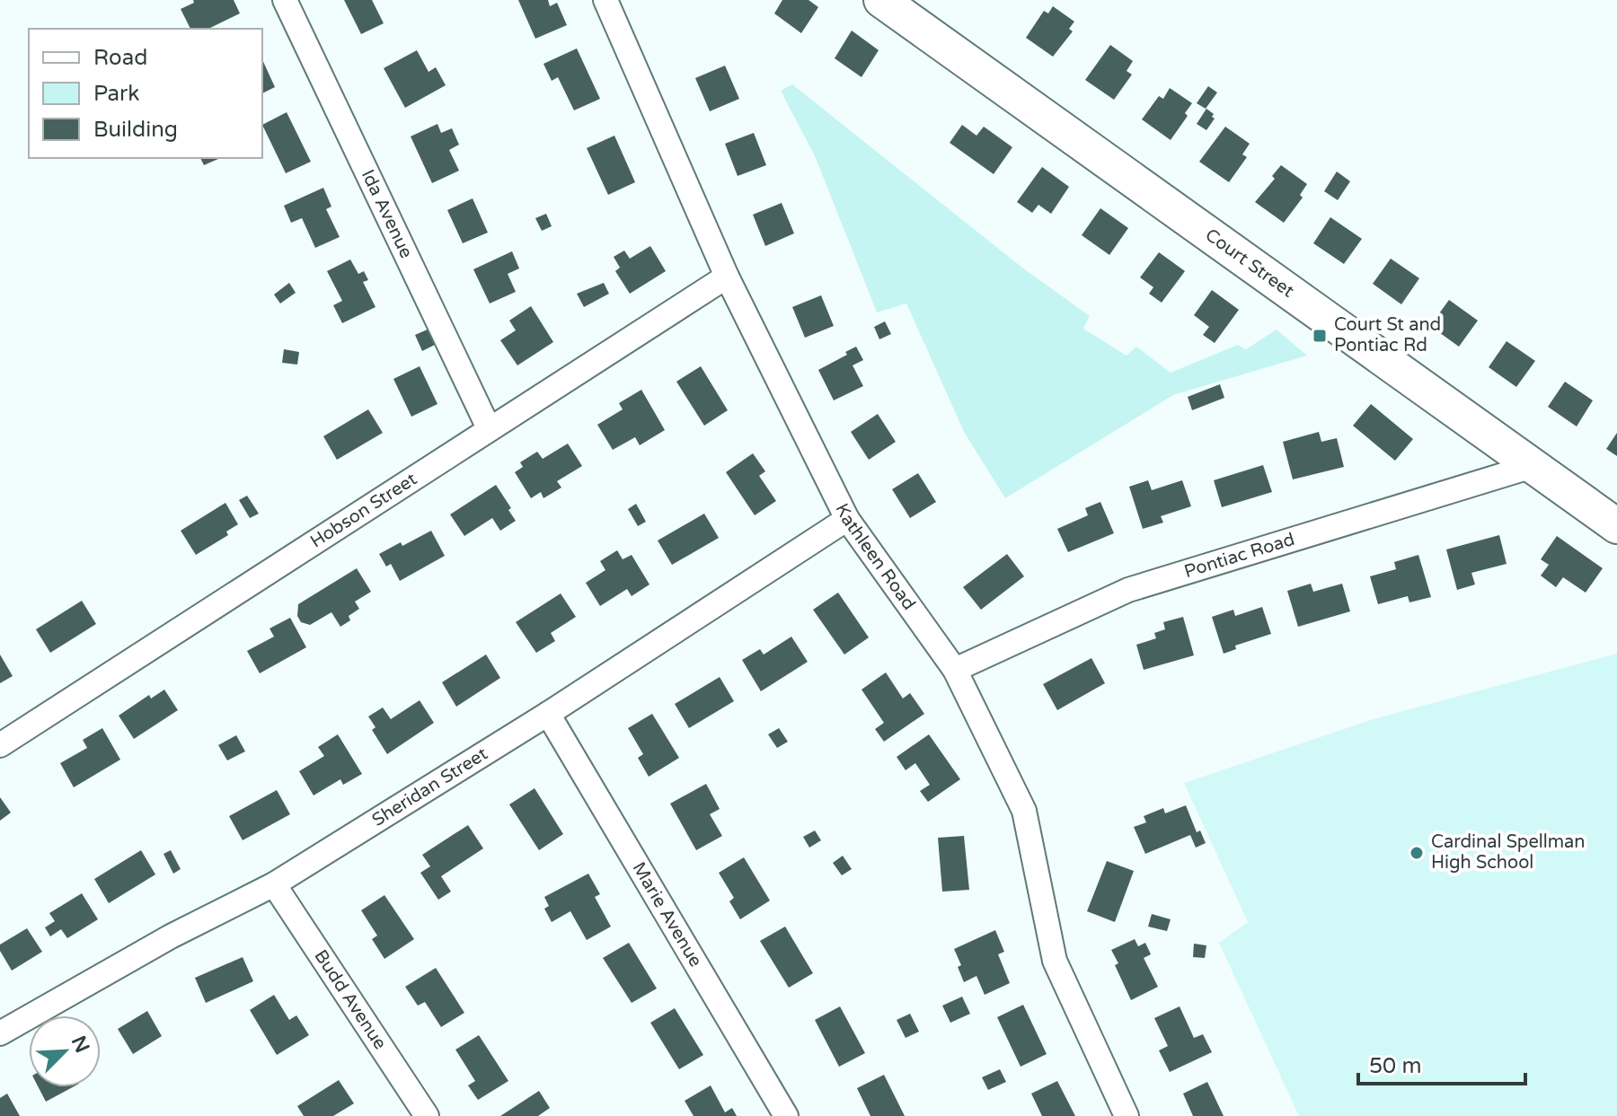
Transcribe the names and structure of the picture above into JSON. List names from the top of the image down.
{
  "streets": {
    "street": [
      "Ida Avenue",
      "Court Street",
      "Hobson Street",
      "Kathleen Road",
      "Pontiac Road",
      "Sheridan Street",
      "Marie Avenue",
      "Budd Avenue"
    ]
  },
  "crossings": [
    ["Ida Avenue", "Hobson Street"],
    ["Court Street", "Pontiac Road"],
    ["Hobson Street", "Kathleen Road"],
    ["Kathleen Road", "Pontiac Road"],
    ["Kathleen Road", "Sheridan Street"],
    ["Sheridan Street", "Marie Avenue"],
    ["Sheridan Street", "Budd Avenue"]
  ],
  "places": {
    "transit": ["Court St and Pontiac Rd"],
    "other": ["Cardinal Spellman High School"]
  },
  "legend": ["Road", "Park", "Building"],
  "scale_bar": "50 m",
  "north": "top right"
}
